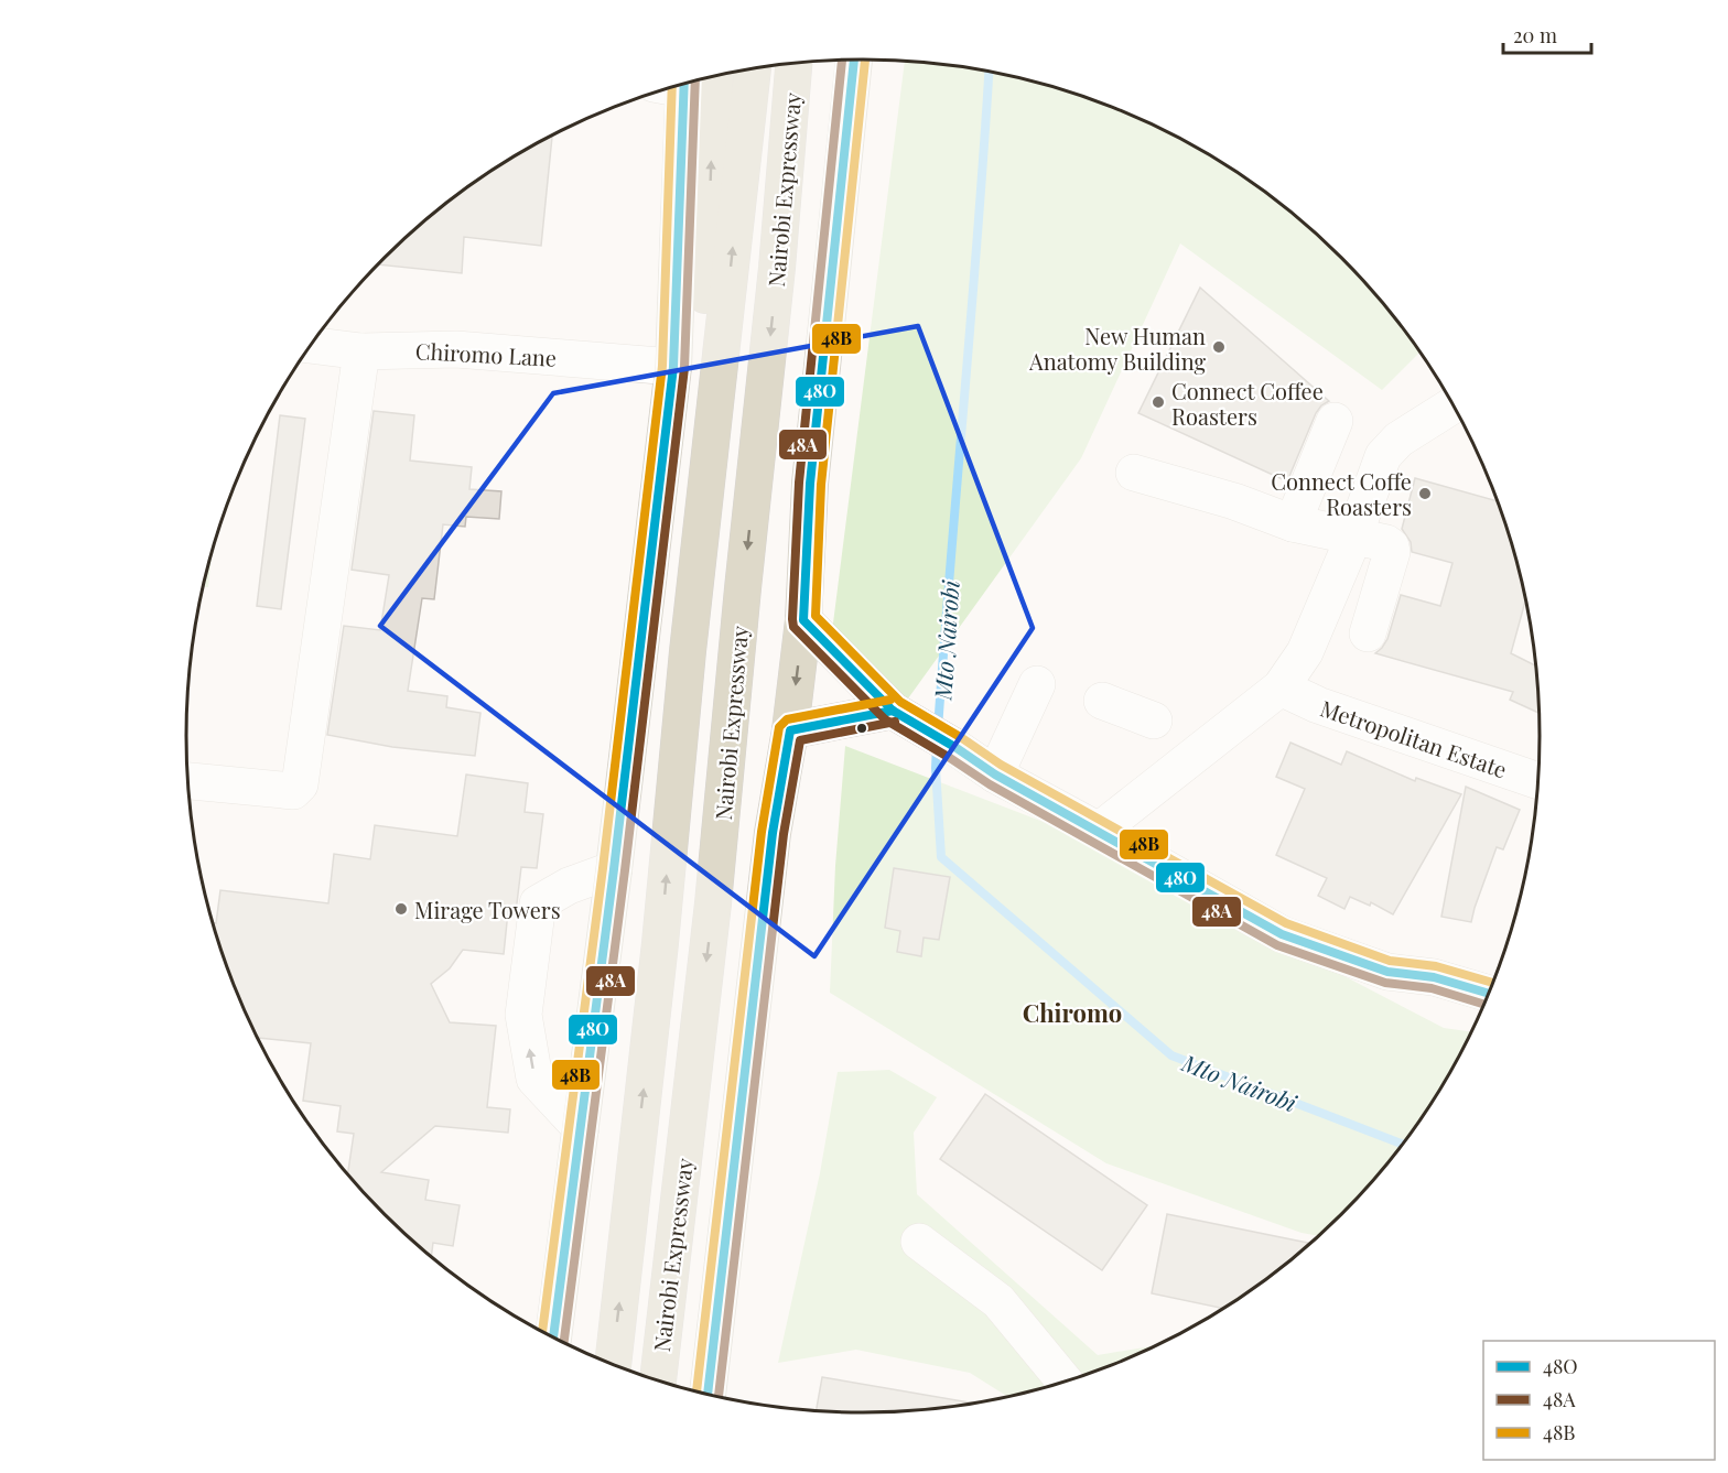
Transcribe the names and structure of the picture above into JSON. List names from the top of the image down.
{
  "streets": {
    "highway": ["Nairobi Expressway"],
    "street": ["Chiromo Lane", "Metropolitan Estate"]
  },
  "districts": ["Chiromo"],
  "water": ["Mto Nairobi"],
  "places": [
    "New Human Anatomy Building",
    "Connect Coffee Roasters",
    "Connect Coffe Roasters",
    "Mirage Towers"
  ],
  "lines": ["transit line 48B", "transit line 48O", "transit line 48A"],
  "legend": ["48O", "48A", "48B"],
  "scale_bar": "20 m"
}
